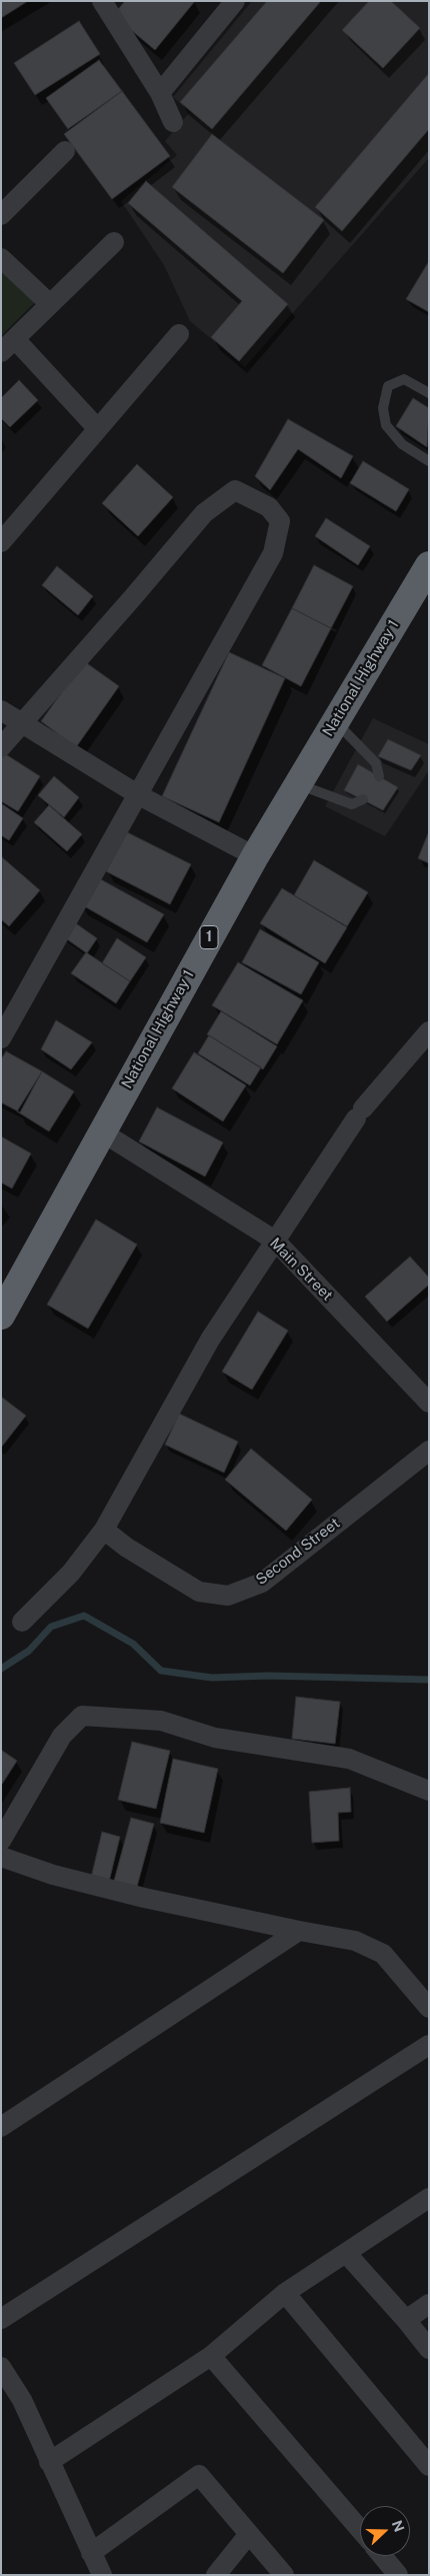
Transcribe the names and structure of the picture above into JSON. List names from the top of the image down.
{
  "streets": {
    "highway": ["National Highway 1", "1"],
    "street": ["Main Street", "Second Street"]
  },
  "crossings": [
    ["National Highway 1", "Main Street"]
  ],
  "north": "right"
}
